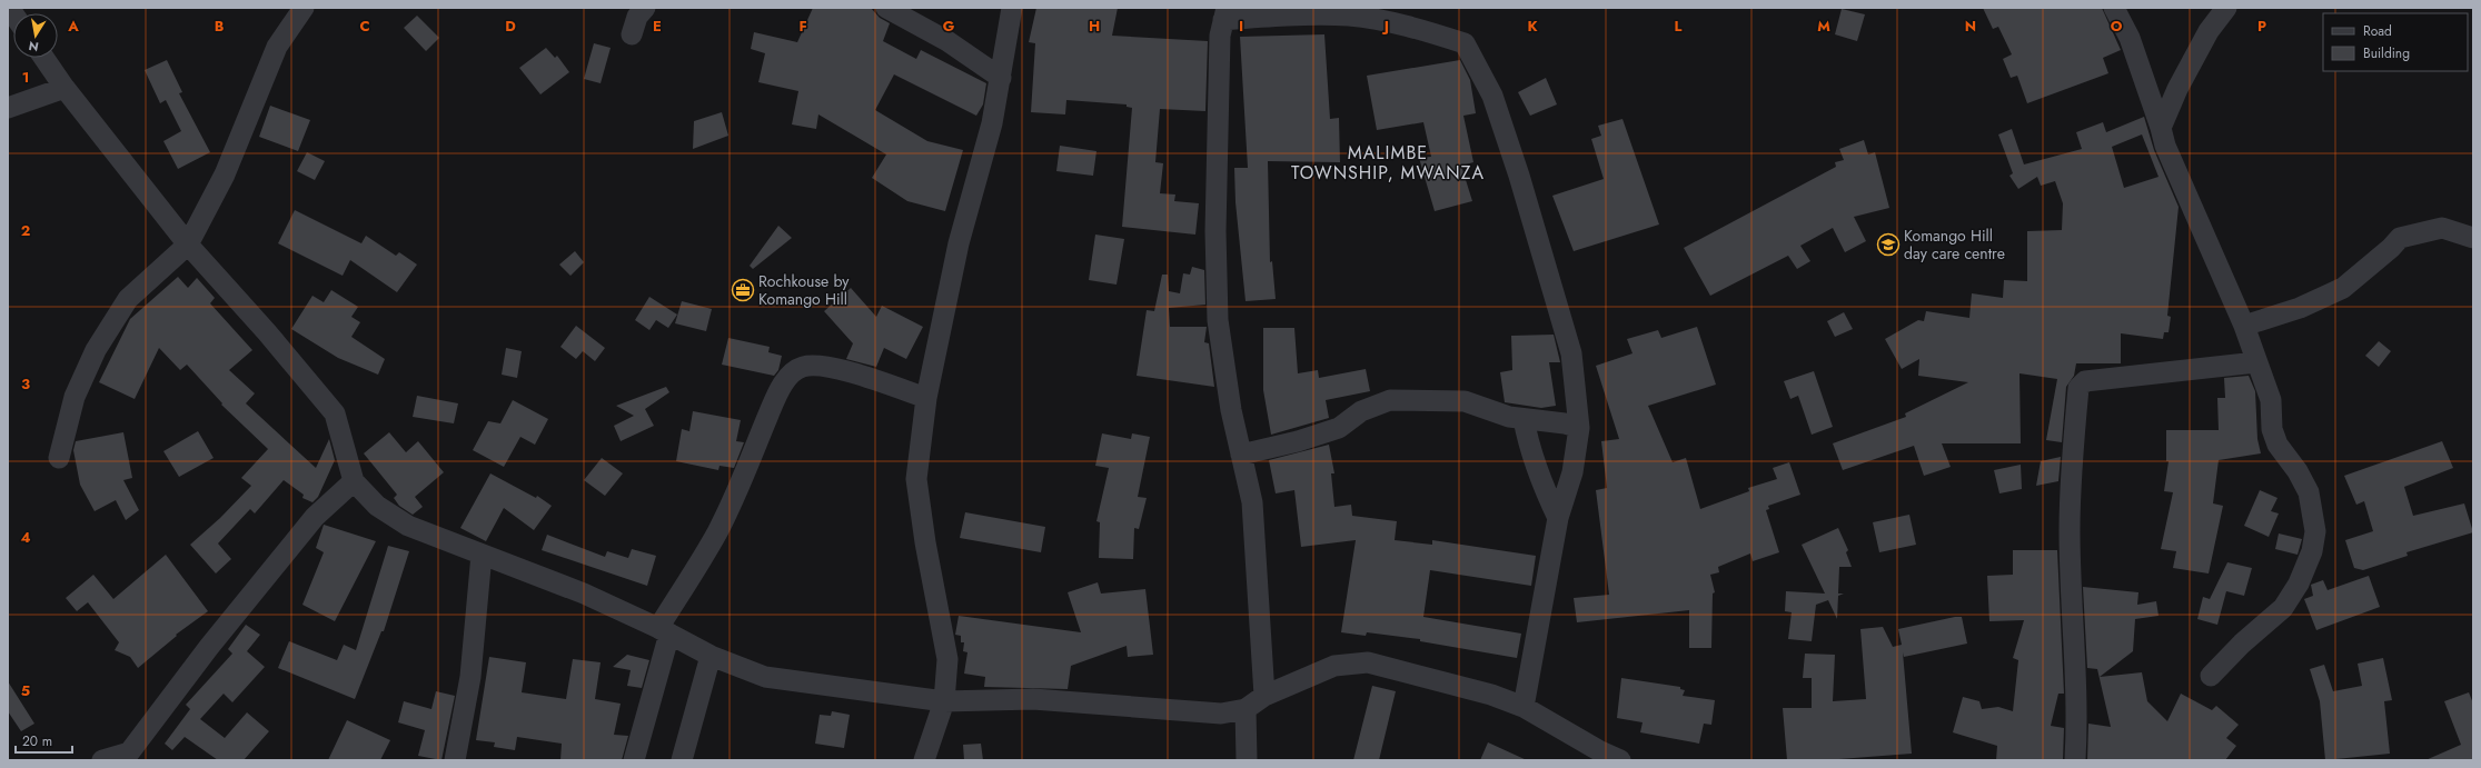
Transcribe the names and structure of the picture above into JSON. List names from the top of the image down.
{
  "districts": ["MALIMBE TOWNSHIP, MWANZA"],
  "places": {
    "school or university": ["Komango Hill day care centre"],
    "office": ["Rochkouse by Komango Hill"]
  },
  "legend": ["Road", "Building"],
  "scale_bar": "20 m",
  "north": "bottom",
  "grid": {
    "columns": [
      "A",
      "B",
      "C",
      "D",
      "E",
      "F",
      "G",
      "H",
      "I",
      "J",
      "K",
      "L",
      "M",
      "N",
      "O",
      "P"
    ],
    "rows": [
      "1",
      "2",
      "3",
      "4",
      "5"
    ]
  }
}
